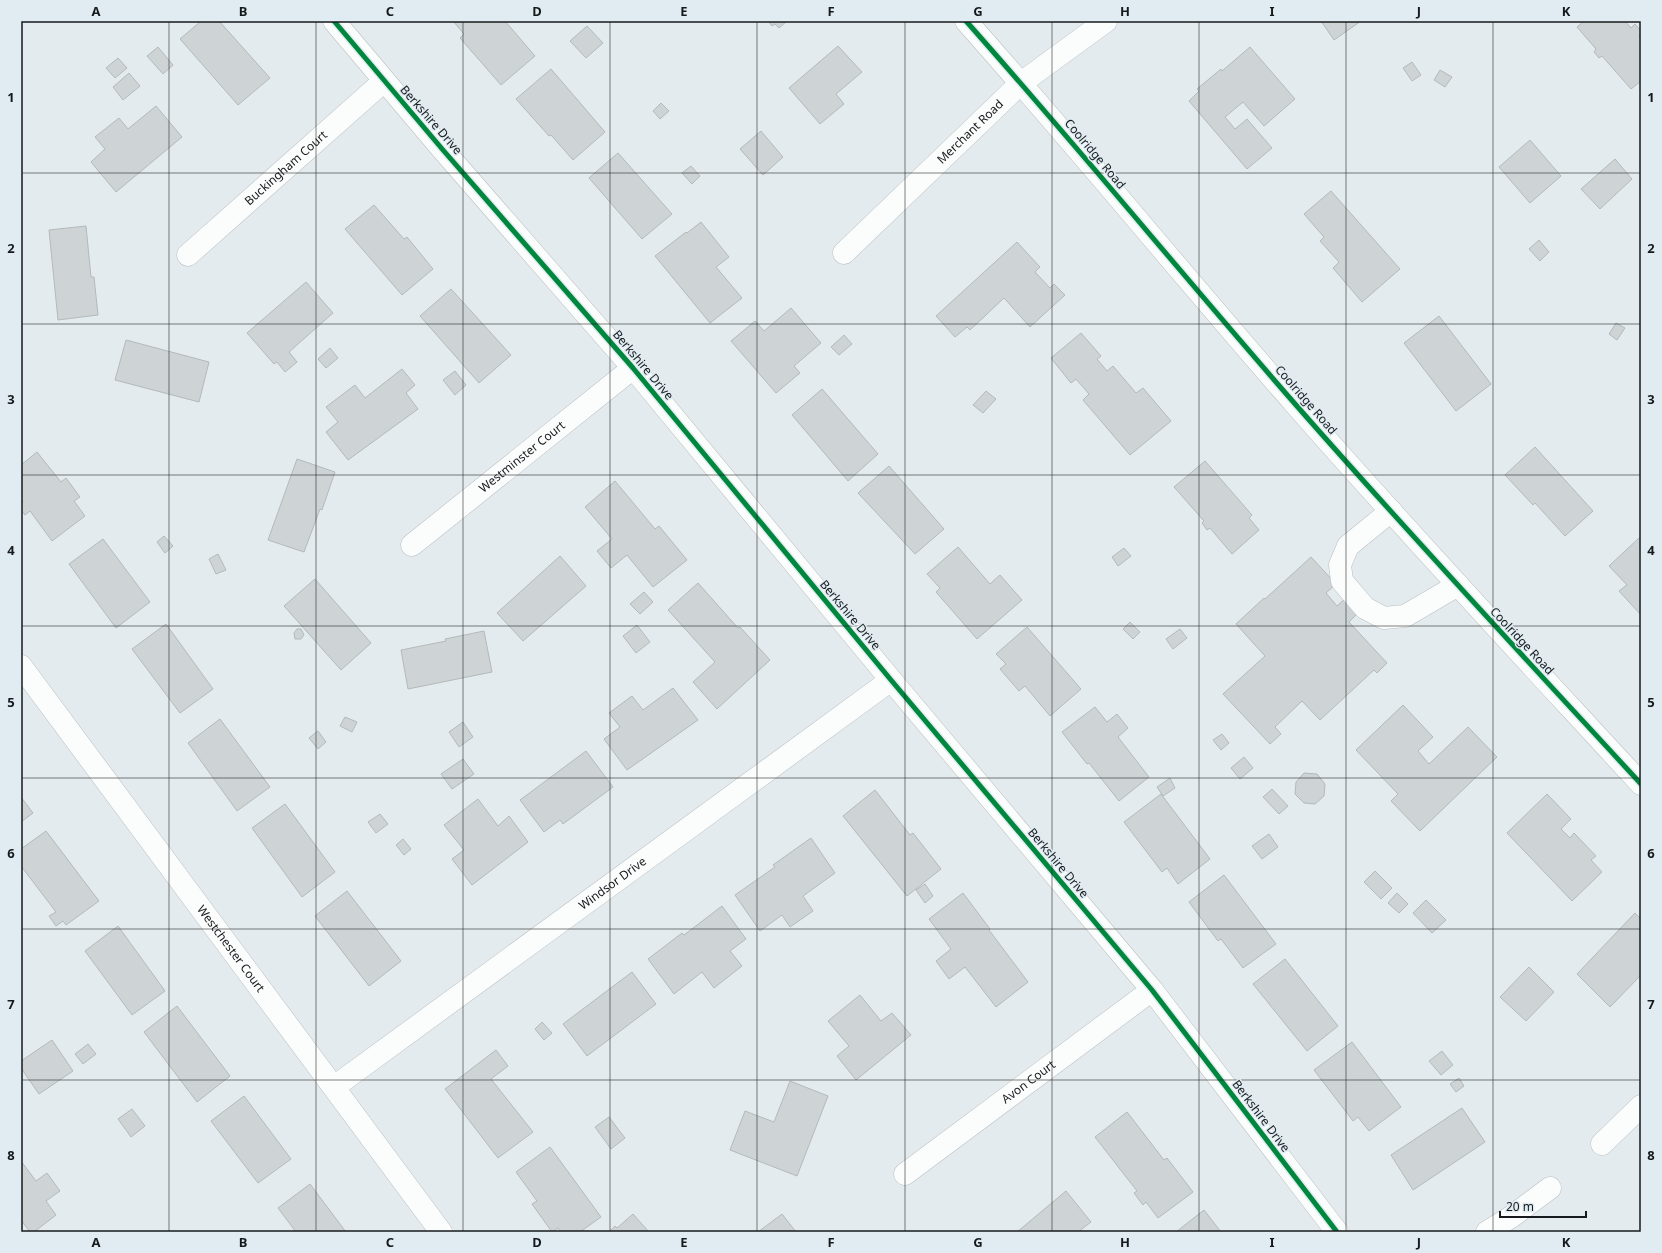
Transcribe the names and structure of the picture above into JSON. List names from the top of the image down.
{
  "streets": {
    "street": [
      "Berkshire Drive",
      "Merchant Road",
      "Coolridge Road",
      "Buckingham Court",
      "Westminster Court",
      "Windsor Drive",
      "Westchester Court",
      "Avon Court"
    ]
  },
  "crossings": [
    ["Berkshire Drive", "Buckingham Court"],
    ["Berkshire Drive", "Westminster Court"],
    ["Berkshire Drive", "Windsor Drive"],
    ["Berkshire Drive", "Avon Court"],
    ["Merchant Road", "Coolridge Road"],
    ["Windsor Drive", "Westchester Court"]
  ],
  "scale_bar": "20 m",
  "grid": {
    "columns": [
      "A",
      "B",
      "C",
      "D",
      "E",
      "F",
      "G",
      "H",
      "I",
      "J",
      "K"
    ],
    "rows": [
      "1",
      "2",
      "3",
      "4",
      "5",
      "6",
      "7",
      "8"
    ]
  }
}
